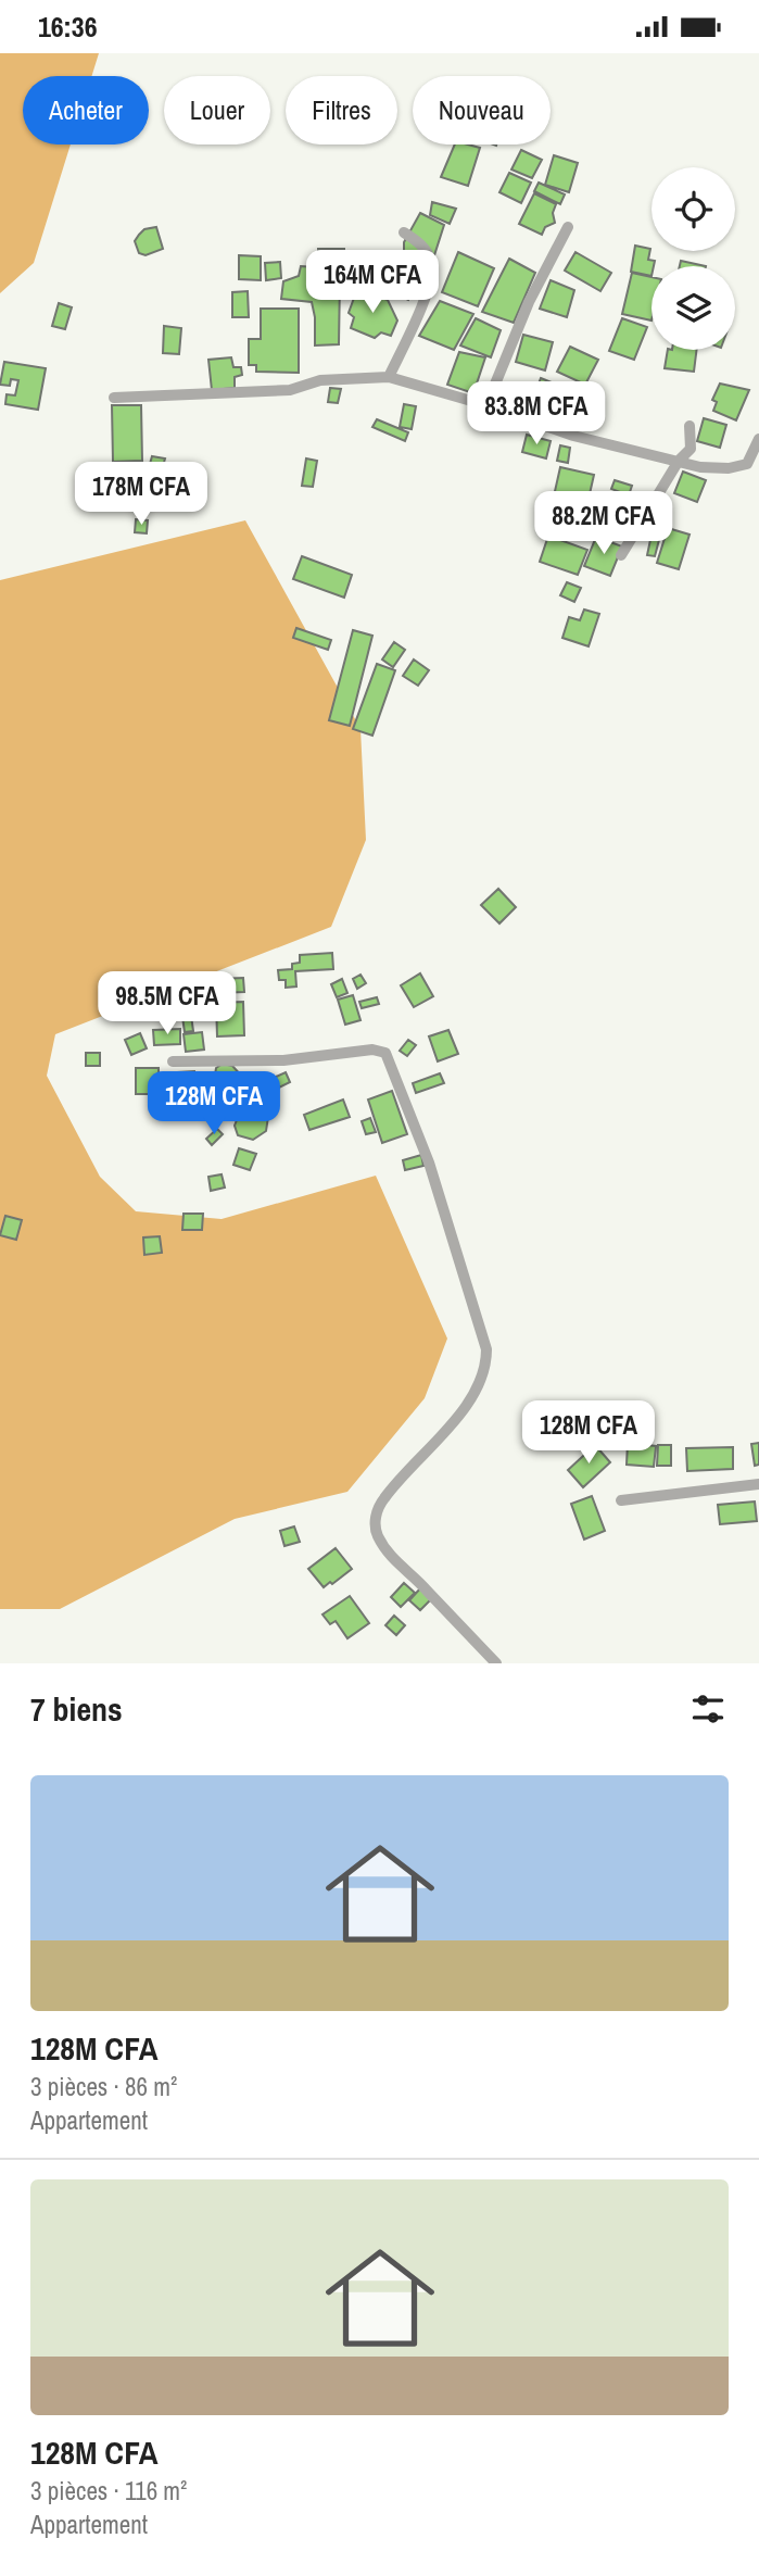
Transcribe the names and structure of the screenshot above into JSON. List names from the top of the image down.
{
  "page": {
    "status": "16:36",
    "chip": [
      "Acheter",
      "Louer",
      "Filtres",
      "Nouveau"
    ],
    "price": [
      "164M CFA",
      "83.8M CFA",
      "178M CFA",
      "88.2M CFA",
      "98.5M CFA",
      "128M CFA",
      "128M CFA"
    ],
    "heading": "7 biens",
    "list": [
      {
        "name": "128M CFA",
        "note": "3 pièces · 86 m² · Appartement"
      },
      {
        "name": "128M CFA",
        "note": "3 pièces · 116 m² · Appartement"
      }
    ]
  }
}
